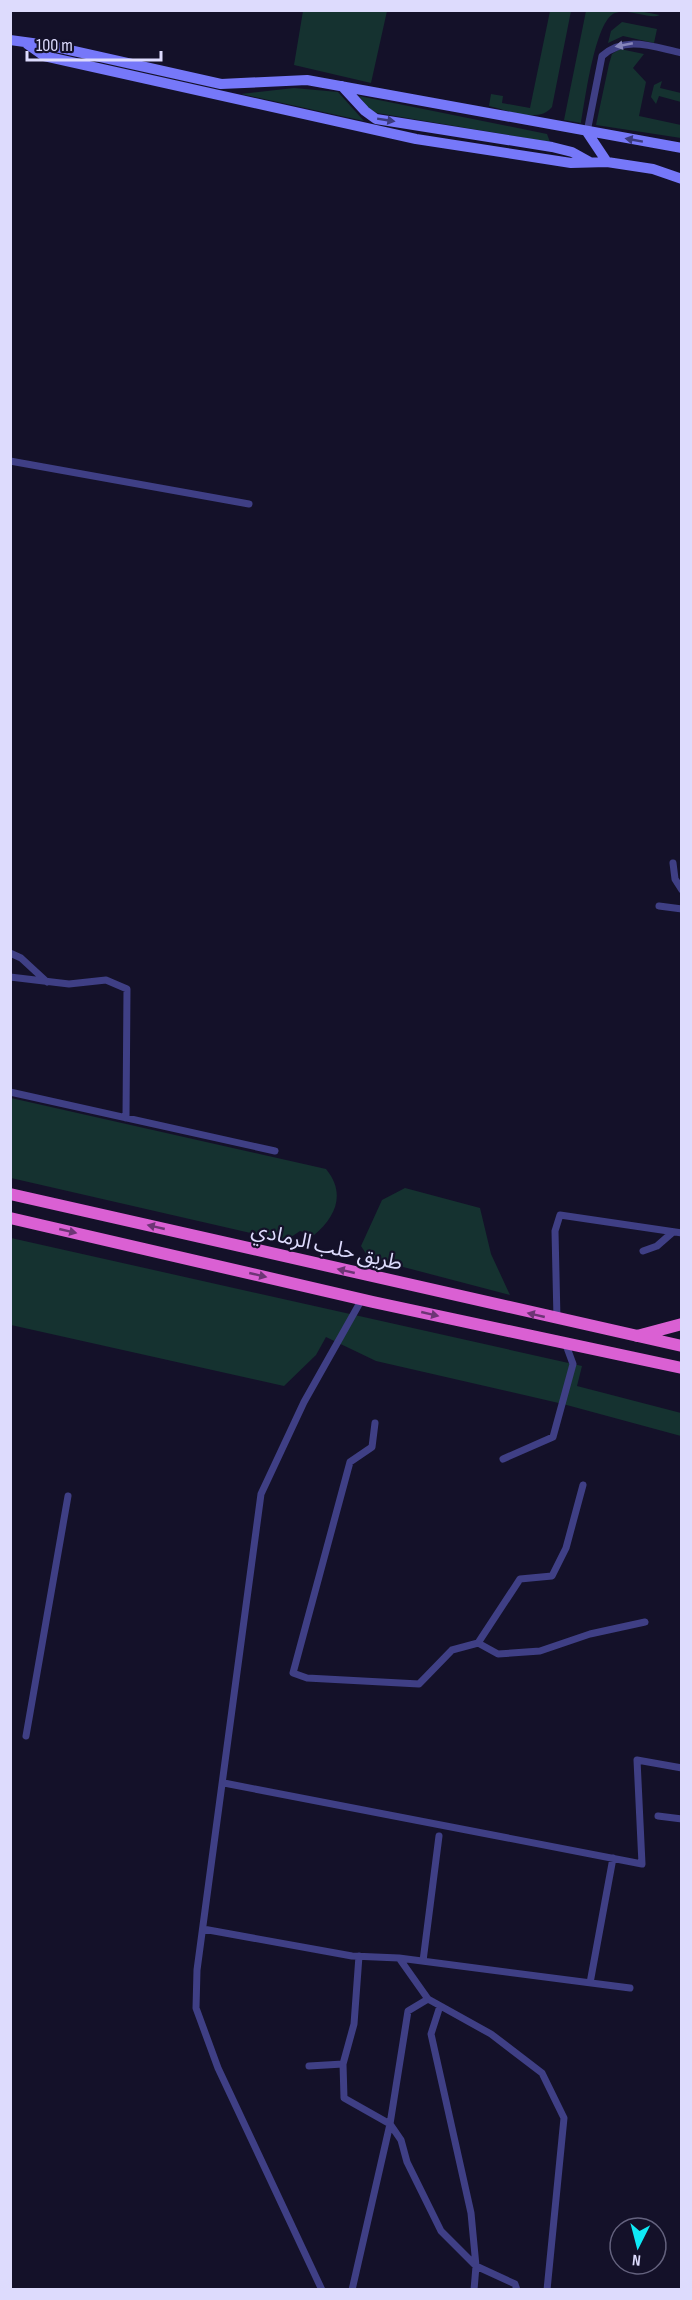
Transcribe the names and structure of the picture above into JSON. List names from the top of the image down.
{
  "streets": {
    "highway": ["طريق حلب الرمادي"]
  },
  "scale_bar": "100 m",
  "north": "bottom"
}
